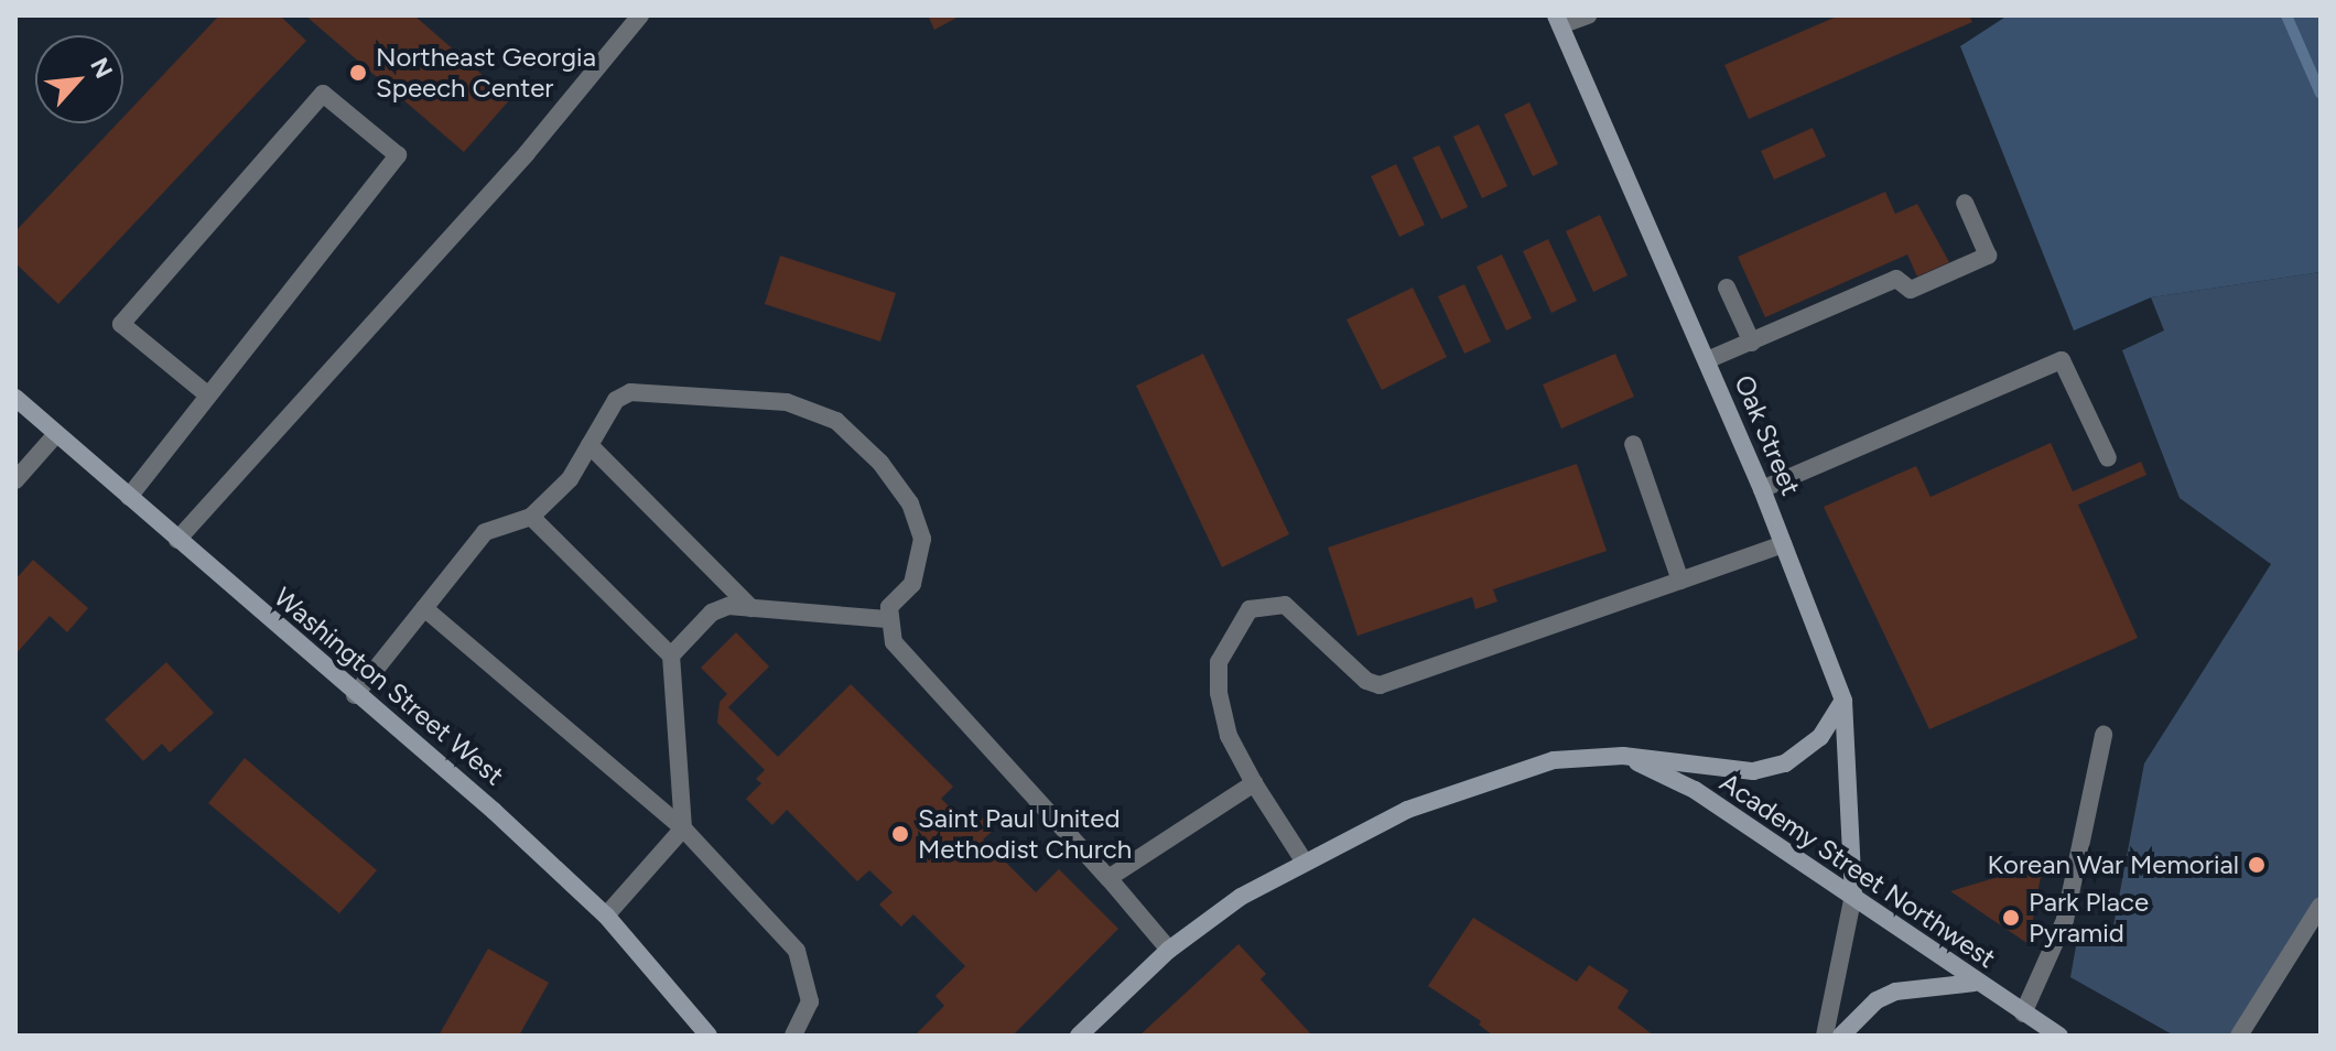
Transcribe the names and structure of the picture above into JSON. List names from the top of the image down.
{
  "streets": {
    "street": ["Oak Street", "Washington Street West", "Academy Street Northwest"]
  },
  "crossings": [
    ["Oak Street", "Academy Street Northwest"]
  ],
  "places": [
    "Northeast Georgia Speech Center",
    "Saint Paul United Methodist Church",
    "Korean War Memorial",
    "Park Place Pyramid"
  ],
  "north": "top right"
}
